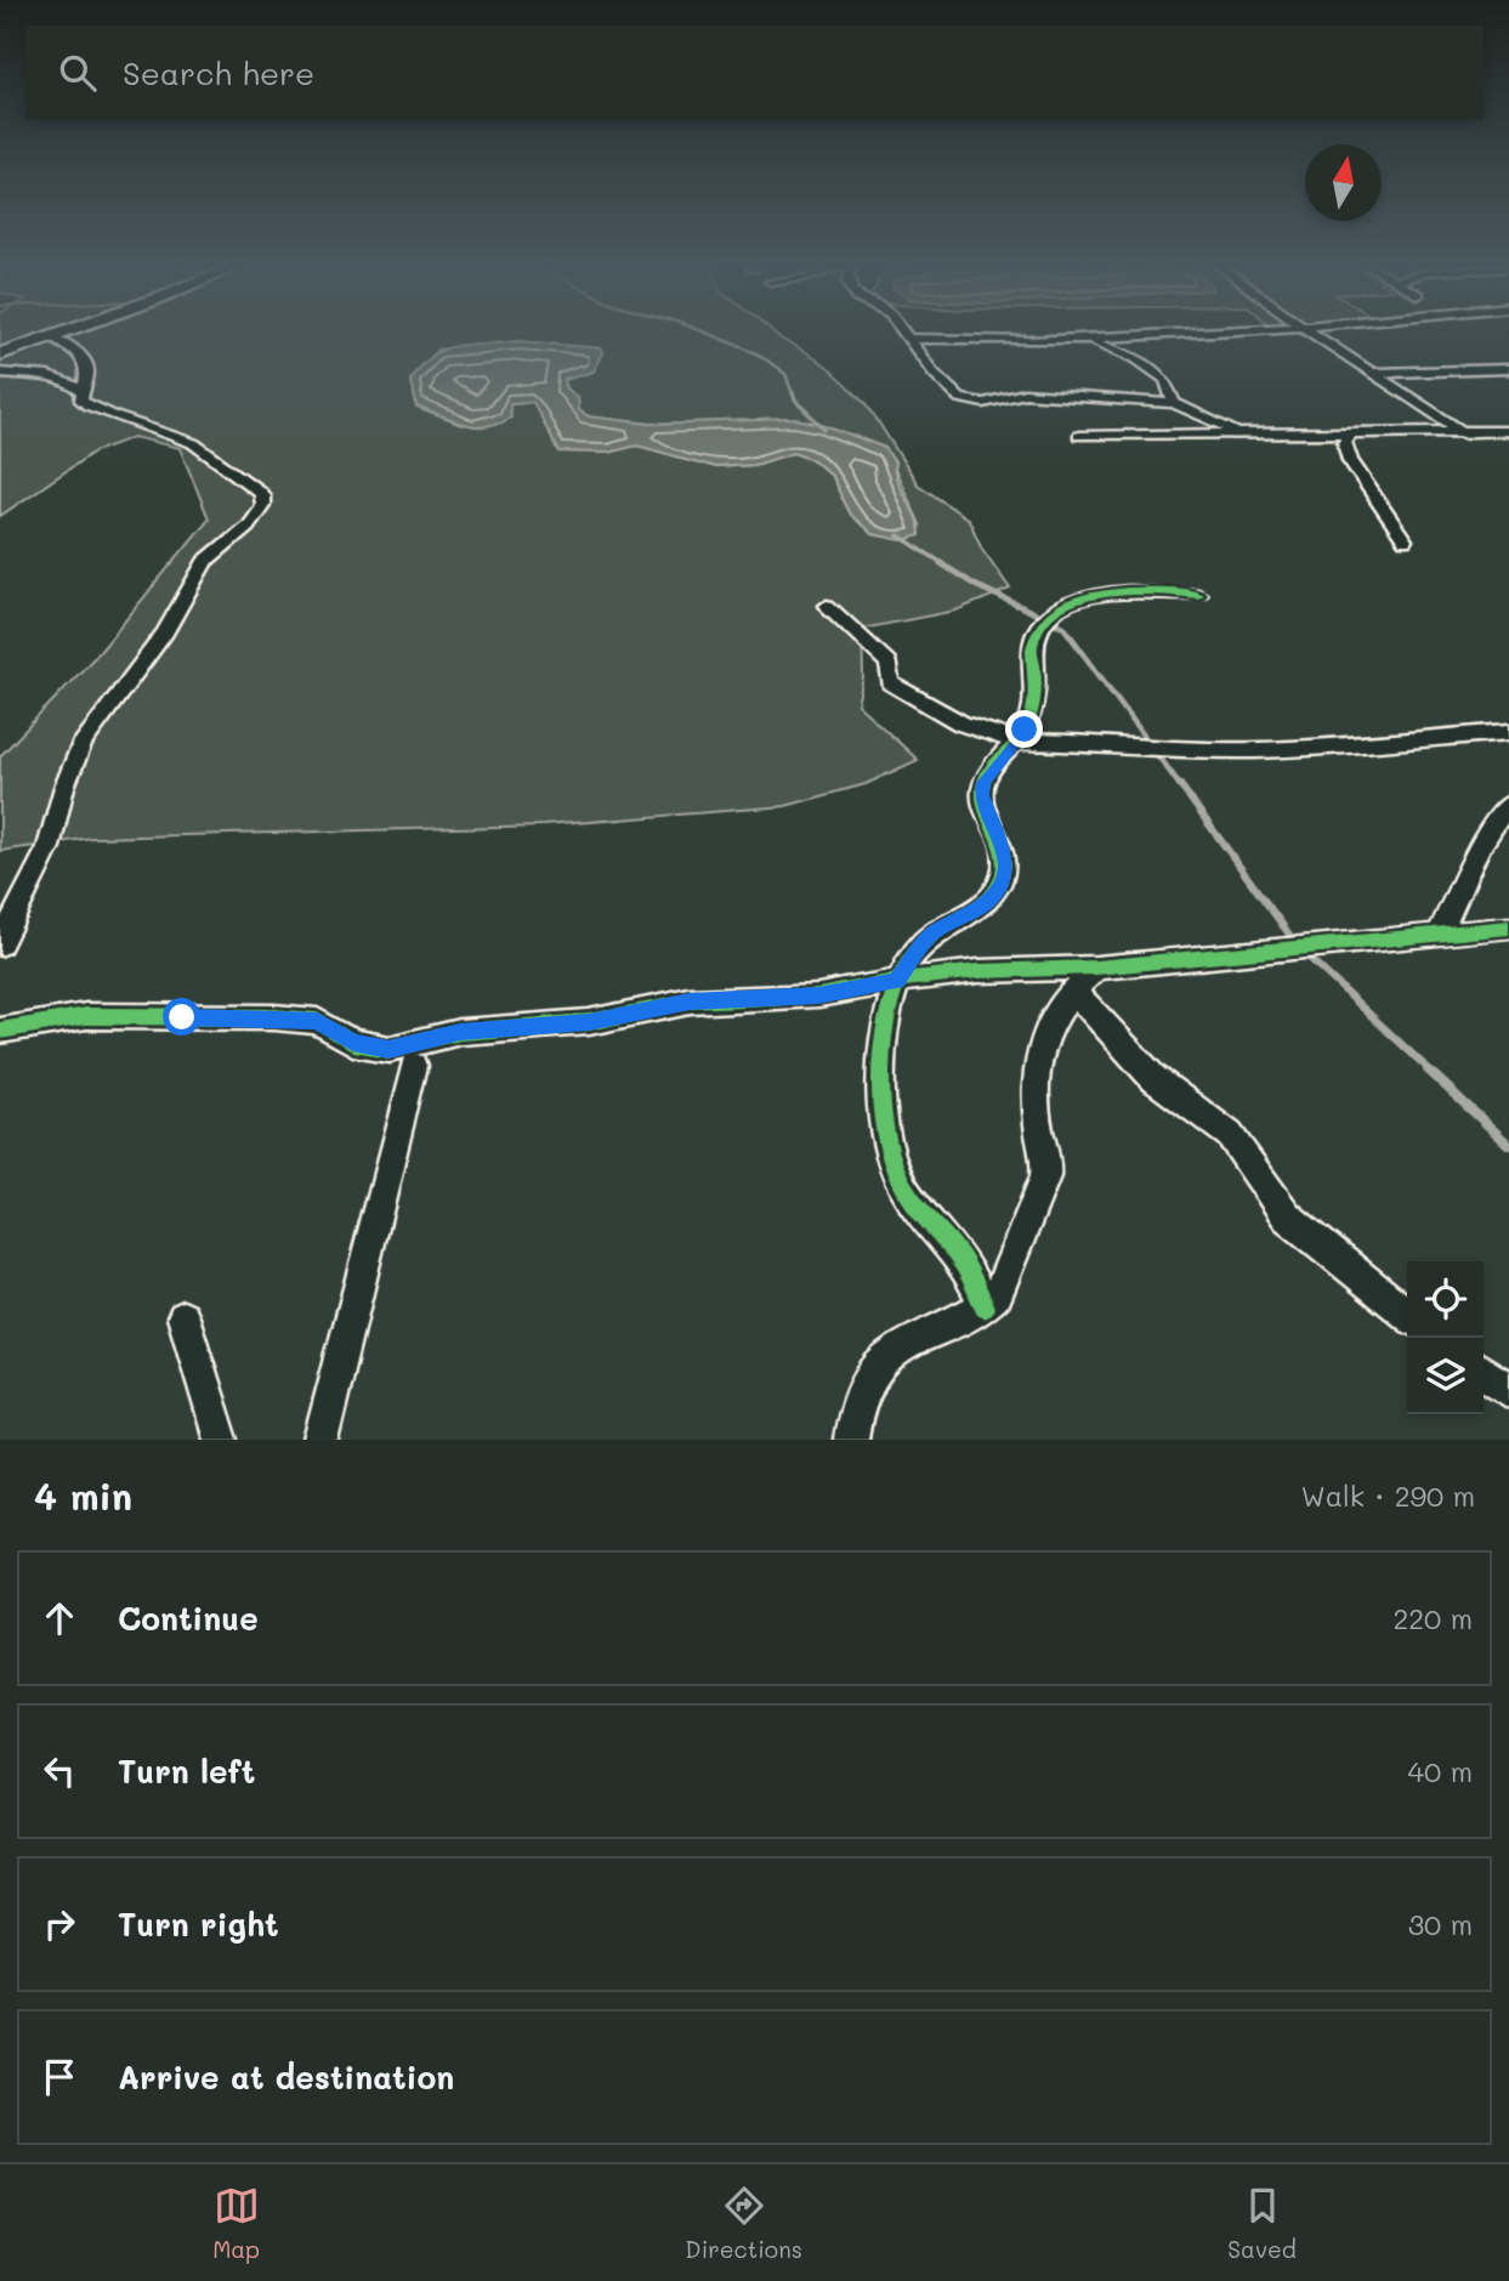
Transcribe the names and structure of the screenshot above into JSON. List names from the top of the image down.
{
  "north": "top",
  "page": {
    "search": "Search here",
    "heading": ["4 min", "Walk · 290 m"],
    "list": [
      ["Continue", "220 m"],
      ["Turn left", "40 m"],
      ["Turn right", "30 m"],
      "Arrive at destination"
    ],
    "nav": ["Map", "Directions", "Saved"]
  }
}
